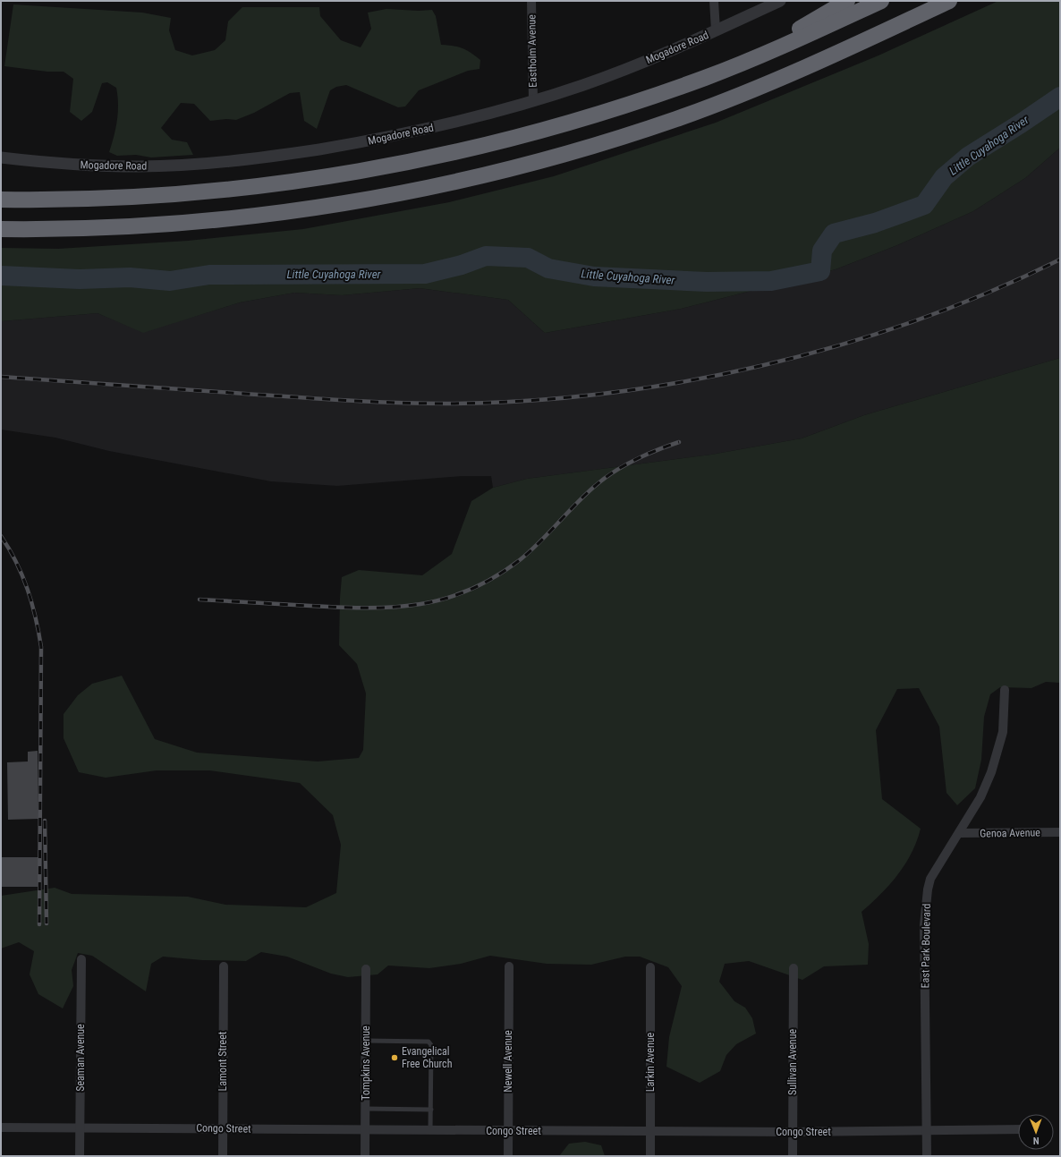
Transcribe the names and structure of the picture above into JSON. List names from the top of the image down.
{
  "streets": {
    "street": [
      "Mogadore Road",
      "Eastholm Avenue",
      "Genoa Avenue",
      "East Park Boulevard",
      "Seaman Avenue",
      "Lamont Street",
      "Newell Avenue",
      "Larkin Avenue",
      "Sullivan Avenue",
      "Tompkins Avenue",
      "Congo Street"
    ]
  },
  "crossings": [
    ["Mogadore Road", "Eastholm Avenue"],
    ["Genoa Avenue", "East Park Boulevard"],
    ["East Park Boulevard", "Congo Street"],
    ["Seaman Avenue", "Congo Street"],
    ["Lamont Street", "Congo Street"],
    ["Newell Avenue", "Congo Street"],
    ["Larkin Avenue", "Congo Street"],
    ["Sullivan Avenue", "Congo Street"],
    ["Tompkins Avenue", "Congo Street"]
  ],
  "water": ["Little Cuyahoga River"],
  "places": ["Evangelical Free Church"],
  "north": "bottom"
}
